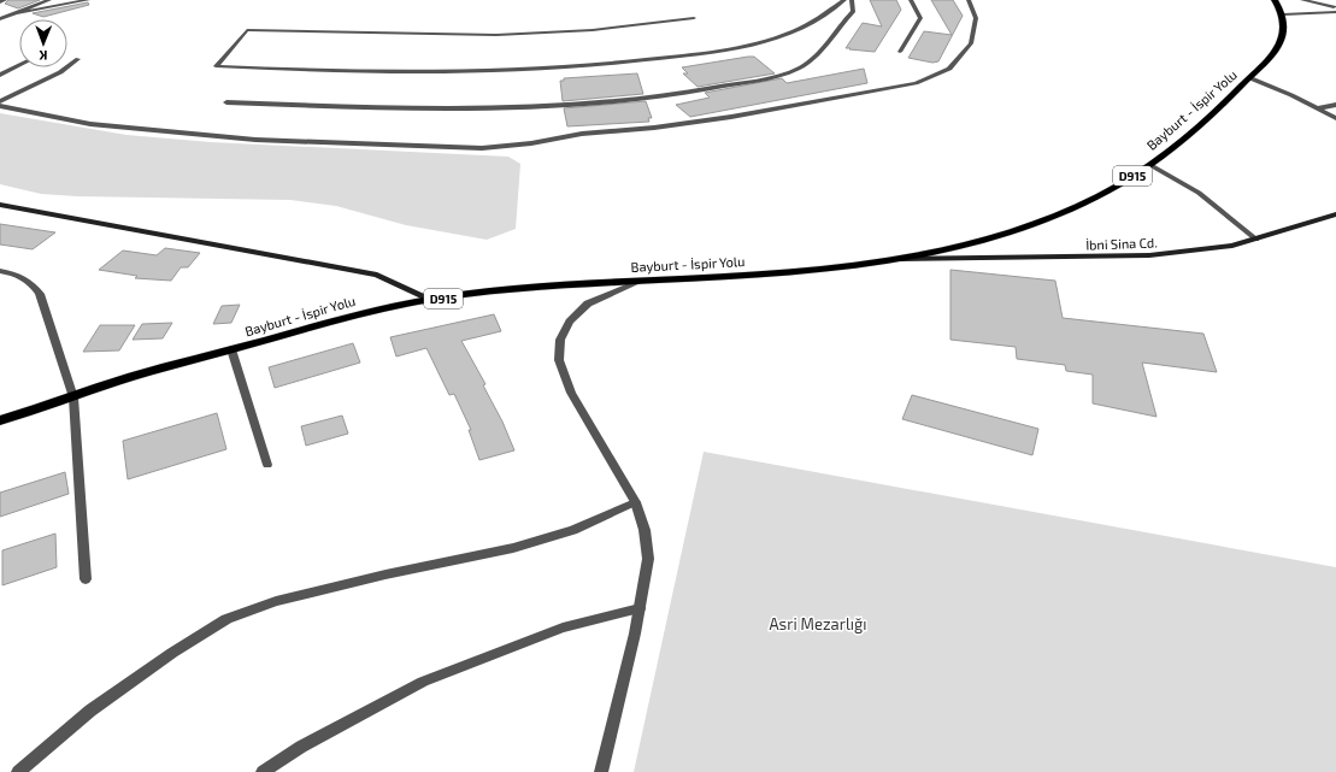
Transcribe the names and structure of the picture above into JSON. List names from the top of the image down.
{
  "streets": {
    "main road": ["Bayburt - İspir Yolu", "D915", "İbni Sina Cd."]
  },
  "crossings": [
    ["Bayburt - İspir Yolu", "İbni Sina Cd."]
  ],
  "parks": ["Asri Mezarlığı"],
  "north": "bottom"
}
